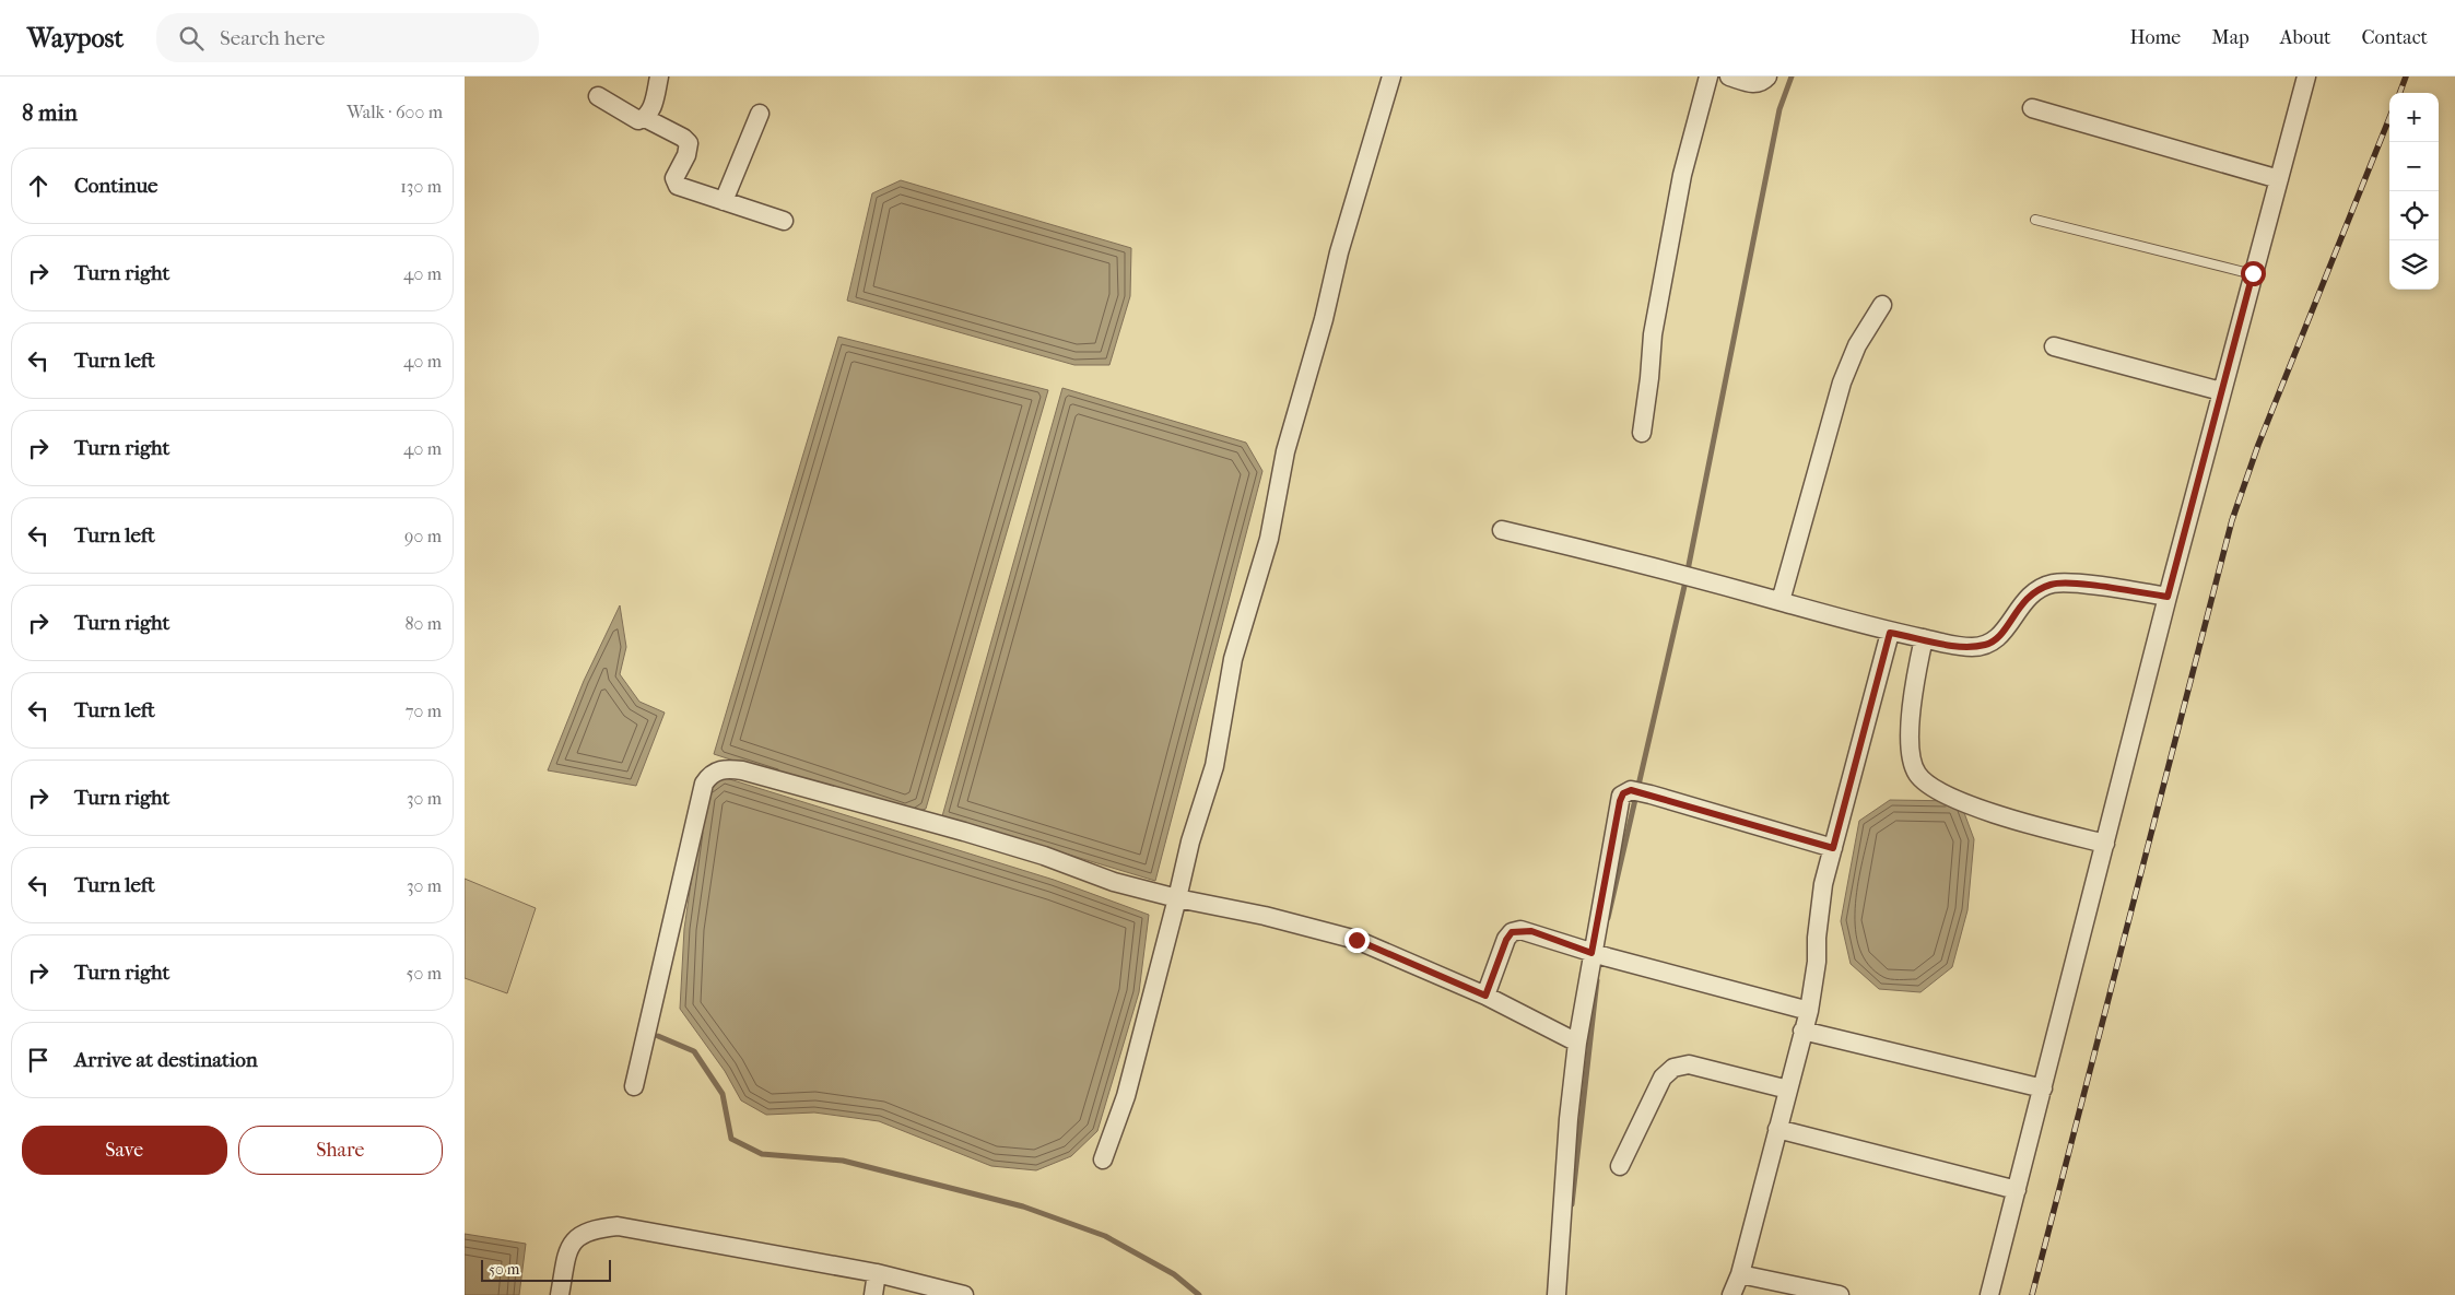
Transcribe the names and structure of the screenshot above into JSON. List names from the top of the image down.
{
  "scale_bar": "50 m",
  "page": {
    "header": "Waypost",
    "search": "Search here",
    "nav": [
      "Home",
      "Map",
      "About",
      "Contact"
    ],
    "heading": ["8 min", "Walk · 600 m"],
    "map_buttons": ["+", "−"],
    "list": [
      ["Continue", "130 m"],
      ["Turn right", "40 m"],
      ["Turn left", "40 m"],
      ["Turn right", "40 m"],
      ["Turn left", "90 m"],
      ["Turn right", "80 m"],
      ["Turn left", "70 m"],
      ["Turn right", "30 m"],
      ["Turn left", "30 m"],
      ["Turn right", "50 m"],
      "Arrive at destination"
    ],
    "buttons": ["Save", "Share"],
    "scale": "50 m"
  }
}
